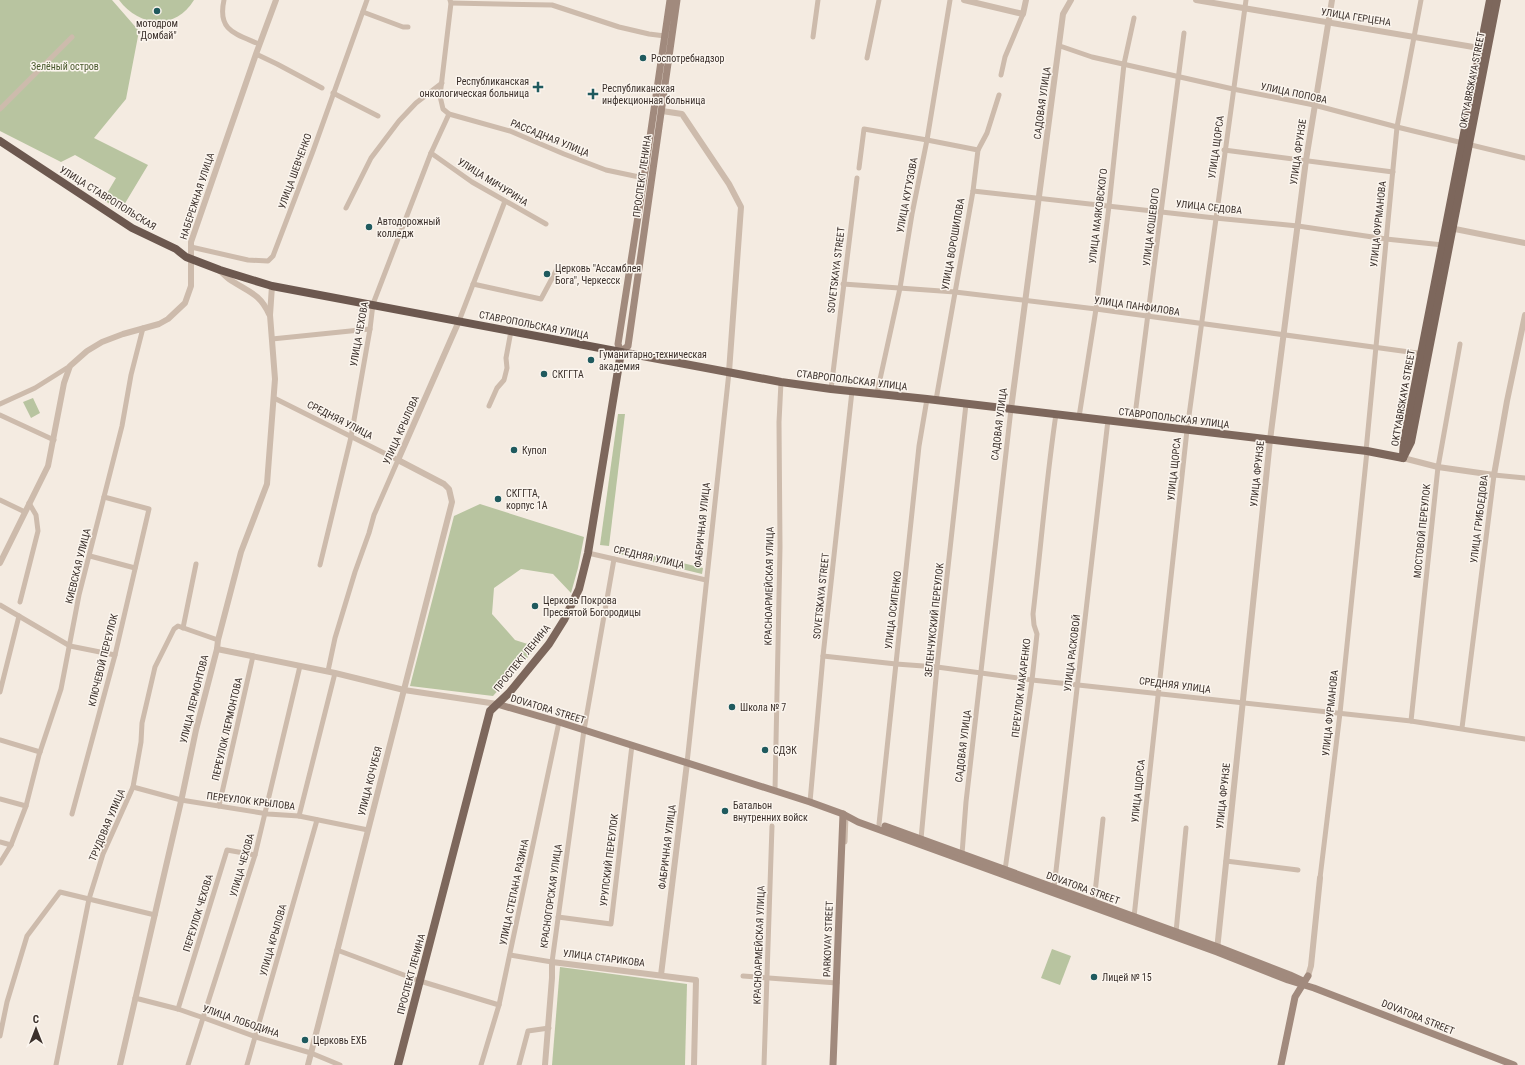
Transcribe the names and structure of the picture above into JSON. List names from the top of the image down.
{
  "streets": {
    "highway": ["УЛИЦА СТАВРОПОЛЬСКАЯ", "СТАВРОПОЛЬСКАЯ УЛИЦА"],
    "main road": [
      "OKTYABRSKAYA STREET",
      "ПРОСПЕКТ ЛЕНИНА",
      "DOVATORA STREET",
      "PARKOVAY STREET"
    ],
    "street": [
      "УЛИЦА ГЕРЦЕНА",
      "УЛИЦА ПОПОВА",
      "САДОВАЯ УЛИЦА",
      "РАССАДНАЯ УЛИЦА",
      "УЛИЦА ЩОРСА",
      "УЛИЦА ФРУНЗЕ",
      "УЛИЦА ШЕВЧЕНКО",
      "УЛИЦА МИЧУРИНА",
      "УЛИЦА КУТУЗОВА",
      "НАБЕРЕЖНАЯ УЛИЦА",
      "УЛИЦА СЕДОВА",
      "УЛИЦА МАЯКОВСКОГО",
      "УЛИЦА ФУРМАНОВА",
      "УЛИЦА КОШЕВОГО",
      "УЛИЦА ВОРОШИЛОВА",
      "SOVETSKAYA STREET",
      "УЛИЦА ПАНФИЛОВА",
      "УЛИЦА ЧЕХОВА",
      "СРЕДНЯЯ УЛИЦА",
      "УЛИЦА КРЫЛОВА",
      "УЛИЦА ГРИБОЕДОВА",
      "ФАБРИЧНАЯ УЛИЦА",
      "МОСТОВОЙ ПЕРЕУЛОК",
      "КИЕВСКАЯ УЛИЦА",
      "КРАСНОАРМЕЙСКАЯ УЛИЦА",
      "УЛИЦА ОСИПЕНКО",
      "ЗЕЛЕНЧУКСКИЙ ПЕРЕУЛОК",
      "УЛИЦА РАСКОВОЙ",
      "КЛЮЧЕВОЙ ПЕРЕУЛОК",
      "ПЕРЕУЛОК МАКАРЕНКО",
      "УЛИЦА ЛЕРМОНТОВА",
      "ПЕРЕУЛОК ЛЕРМОНТОВА",
      "УЛИЦА КОЧУБЕЯ",
      "ПЕРЕУЛОК КРЫЛОВА",
      "ТРУДОВАЯ УЛИЦА",
      "УРУПСКИЙ ПЕРЕУЛОК",
      "УЛИЦА СТЕПАНА РАЗИНА",
      "КРАСНОГОРСКАЯ УЛИЦА",
      "ПЕРЕУЛОК ЧЕХОВА",
      "УЛИЦА СТАРИКОВА",
      "УЛИЦА ЛОБОДИНА"
    ]
  },
  "crossings": [
    ["УЛИЦА ГЕРЦЕНА", "OKTYABRSKAYA STREET"],
    ["УЛИЦА ГЕРЦЕНА", "УЛИЦА ЩОРСА"],
    ["УЛИЦА ГЕРЦЕНА", "УЛИЦА ФРУНЗЕ"],
    ["УЛИЦА ГЕРЦЕНА", "УЛИЦА ФУРМАНОВА"],
    ["OKTYABRSKAYA STREET", "УЛИЦА ПОПОВА"],
    ["OKTYABRSKAYA STREET", "УЛИЦА СЕДОВА"],
    ["OKTYABRSKAYA STREET", "УЛИЦА ПАНФИЛОВА"],
    ["OKTYABRSKAYA STREET", "СТАВРОПОЛЬСКАЯ УЛИЦА"],
    ["УЛИЦА ПОПОВА", "САДОВАЯ УЛИЦА"],
    ["УЛИЦА ПОПОВА", "УЛИЦА ЩОРСА"],
    ["УЛИЦА ПОПОВА", "УЛИЦА ФРУНЗЕ"],
    ["УЛИЦА ПОПОВА", "УЛИЦА МАЯКОВСКОГО"],
    ["УЛИЦА ПОПОВА", "УЛИЦА ФУРМАНОВА"],
    ["УЛИЦА ПОПОВА", "УЛИЦА КОШЕВОГО"],
    ["САДОВАЯ УЛИЦА", "УЛИЦА СЕДОВА"],
    ["САДОВАЯ УЛИЦА", "УЛИЦА ПАНФИЛОВА"],
    ["САДОВАЯ УЛИЦА", "СТАВРОПОЛЬСКАЯ УЛИЦА"],
    ["САДОВАЯ УЛИЦА", "СРЕДНЯЯ УЛИЦА"],
    ["САДОВАЯ УЛИЦА", "DOVATORA STREET"],
    ["РАССАДНАЯ УЛИЦА", "ПРОСПЕКТ ЛЕНИНА"],
    ["РАССАДНАЯ УЛИЦА", "УЛИЦА ЧЕХОВА"],
    ["УЛИЦА ЩОРСА", "УЛИЦА СЕДОВА"],
    ["УЛИЦА ЩОРСА", "УЛИЦА ПАНФИЛОВА"],
    ["УЛИЦА ЩОРСА", "СТАВРОПОЛЬСКАЯ УЛИЦА"],
    ["УЛИЦА ЩОРСА", "СРЕДНЯЯ УЛИЦА"],
    ["УЛИЦА ЩОРСА", "DOVATORA STREET"],
    ["УЛИЦА ФРУНЗЕ", "УЛИЦА СЕДОВА"],
    ["УЛИЦА ФРУНЗЕ", "УЛИЦА ПАНФИЛОВА"],
    ["УЛИЦА ФРУНЗЕ", "СТАВРОПОЛЬСКАЯ УЛИЦА"],
    ["УЛИЦА ФРУНЗЕ", "СРЕДНЯЯ УЛИЦА"],
    ["УЛИЦА ФРУНЗЕ", "DOVATORA STREET"],
    ["УЛИЦА ШЕВЧЕНКО", "НАБЕРЕЖНАЯ УЛИЦА"],
    ["ПРОСПЕКТ ЛЕНИНА", "СТАВРОПОЛЬСКАЯ УЛИЦА"],
    ["ПРОСПЕКТ ЛЕНИНА", "СРЕДНЯЯ УЛИЦА"],
    ["ПРОСПЕКТ ЛЕНИНА", "ФАБРИЧНАЯ УЛИЦА"],
    ["ПРОСПЕКТ ЛЕНИНА", "DOVATORA STREET"],
    ["УЛИЦА МИЧУРИНА", "УЛИЦА ЧЕХОВА"],
    ["УЛИЦА МИЧУРИНА", "УЛИЦА КРЫЛОВА"],
    ["УЛИЦА КУТУЗОВА", "УЛИЦА ПАНФИЛОВА"],
    ["УЛИЦА КУТУЗОВА", "СТАВРОПОЛЬСКАЯ УЛИЦА"],
    ["НАБЕРЕЖНАЯ УЛИЦА", "УЛИЦА СТАВРОПОЛЬСКАЯ"],
    ["НАБЕРЕЖНАЯ УЛИЦА", "СТАВРОПОЛЬСКАЯ УЛИЦА"],
    ["НАБЕРЕЖНАЯ УЛИЦА", "КИЕВСКАЯ УЛИЦА"],
    ["УЛИЦА СТАВРОПОЛЬСКАЯ", "СТАВРОПОЛЬСКАЯ УЛИЦА"],
    ["УЛИЦА СЕДОВА", "УЛИЦА МАЯКОВСКОГО"],
    ["УЛИЦА СЕДОВА", "УЛИЦА ФУРМАНОВА"],
    ["УЛИЦА СЕДОВА", "УЛИЦА КОШЕВОГО"],
    ["УЛИЦА СЕДОВА", "УЛИЦА ВОРОШИЛОВА"],
    ["УЛИЦА МАЯКОВСКОГО", "УЛИЦА ПАНФИЛОВА"],
    ["УЛИЦА МАЯКОВСКОГО", "СТАВРОПОЛЬСКАЯ УЛИЦА"],
    ["УЛИЦА ФУРМАНОВА", "УЛИЦА ПАНФИЛОВА"],
    ["УЛИЦА ФУРМАНОВА", "СТАВРОПОЛЬСКАЯ УЛИЦА"],
    ["УЛИЦА ФУРМАНОВА", "СРЕДНЯЯ УЛИЦА"],
    ["УЛИЦА ФУРМАНОВА", "DOVATORA STREET"],
    ["УЛИЦА КОШЕВОГО", "УЛИЦА ПАНФИЛОВА"],
    ["УЛИЦА КОШЕВОГО", "СТАВРОПОЛЬСКАЯ УЛИЦА"],
    ["УЛИЦА ВОРОШИЛОВА", "УЛИЦА ПАНФИЛОВА"],
    ["УЛИЦА ВОРОШИЛОВА", "СТАВРОПОЛЬСКАЯ УЛИЦА"],
    ["SOVETSKAYA STREET", "УЛИЦА ПАНФИЛОВА"],
    ["SOVETSKAYA STREET", "СТАВРОПОЛЬСКАЯ УЛИЦА"],
    ["SOVETSKAYA STREET", "СРЕДНЯЯ УЛИЦА"],
    ["SOVETSKAYA STREET", "DOVATORA STREET"],
    ["СТАВРОПОЛЬСКАЯ УЛИЦА", "УЛИЦА ЧЕХОВА"],
    ["СТАВРОПОЛЬСКАЯ УЛИЦА", "УЛИЦА КРЫЛОВА"],
    ["СТАВРОПОЛЬСКАЯ УЛИЦА", "УЛИЦА ГРИБОЕДОВА"],
    ["СТАВРОПОЛЬСКАЯ УЛИЦА", "ФАБРИЧНАЯ УЛИЦА"],
    ["СТАВРОПОЛЬСКАЯ УЛИЦА", "МОСТОВОЙ ПЕРЕУЛОК"],
    ["СТАВРОПОЛЬСКАЯ УЛИЦА", "КРАСНОАРМЕЙСКАЯ УЛИЦА"],
    ["СТАВРОПОЛЬСКАЯ УЛИЦА", "УЛИЦА ОСИПЕНКО"],
    ["СТАВРОПОЛЬСКАЯ УЛИЦА", "ЗЕЛЕНЧУКСКИЙ ПЕРЕУЛОК"],
    ["СТАВРОПОЛЬСКАЯ УЛИЦА", "УЛИЦА РАСКОВОЙ"],
    ["СТАВРОПОЛЬСКАЯ УЛИЦА", "ПЕРЕУЛОК МАКАРЕНКО"],
    ["СТАВРОПОЛЬСКАЯ УЛИЦА", "УЛИЦА ЛЕРМОНТОВА"],
    ["УЛИЦА ЧЕХОВА", "СРЕДНЯЯ УЛИЦА"],
    ["УЛИЦА ЧЕХОВА", "DOVATORA STREET"],
    ["УЛИЦА ЧЕХОВА", "ПЕРЕУЛОК КРЫЛОВА"],
    ["УЛИЦА ЧЕХОВА", "ПЕРЕУЛОК ЧЕХОВА"],
    ["УЛИЦА ЧЕХОВА", "УЛИЦА ЛОБОДИНА"],
    ["СРЕДНЯЯ УЛИЦА", "УЛИЦА КРЫЛОВА"],
    ["СРЕДНЯЯ УЛИЦА", "УЛИЦА ГРИБОЕДОВА"],
    ["СРЕДНЯЯ УЛИЦА", "ФАБРИЧНАЯ УЛИЦА"],
    ["СРЕДНЯЯ УЛИЦА", "МОСТОВОЙ ПЕРЕУЛОК"],
    ["СРЕДНЯЯ УЛИЦА", "УЛИЦА ОСИПЕНКО"],
    ["СРЕДНЯЯ УЛИЦА", "ЗЕЛЕНЧУКСКИЙ ПЕРЕУЛОК"],
    ["СРЕДНЯЯ УЛИЦА", "УЛИЦА РАСКОВОЙ"],
    ["СРЕДНЯЯ УЛИЦА", "ПЕРЕУЛОК МАКАРЕНКО"],
    ["СРЕДНЯЯ УЛИЦА", "УЛИЦА ЛЕРМОНТОВА"],
    ["СРЕДНЯЯ УЛИЦА", "УЛИЦА КОЧУБЕЯ"],
    ["УЛИЦА КРЫЛОВА", "DOVATORA STREET"],
    ["УЛИЦА КРЫЛОВА", "ПЕРЕУЛОК КРЫЛОВА"],
    ["УЛИЦА КРЫЛОВА", "УЛИЦА ЛОБОДИНА"],
    ["ФАБРИЧНАЯ УЛИЦА", "DOVATORA STREET"],
    ["ФАБРИЧНАЯ УЛИЦА", "УЛИЦА СТАРИКОВА"],
    ["КИЕВСКАЯ УЛИЦА", "КЛЮЧЕВОЙ ПЕРЕУЛОК"],
    ["КРАСНОАРМЕЙСКАЯ УЛИЦА", "DOVATORA STREET"],
    ["УЛИЦА ОСИПЕНКО", "DOVATORA STREET"],
    ["ЗЕЛЕНЧУКСКИЙ ПЕРЕУЛОК", "DOVATORA STREET"],
    ["УЛИЦА РАСКОВОЙ", "DOVATORA STREET"],
    ["ПЕРЕУЛОК МАКАРЕНКО", "DOVATORA STREET"],
    ["УЛИЦА ЛЕРМОНТОВА", "DOVATORA STREET"],
    ["УЛИЦА ЛЕРМОНТОВА", "ПЕРЕУЛОК КРЫЛОВА"],
    ["УЛИЦА ЛЕРМОНТОВА", "УЛИЦА ЛОБОДИНА"],
    ["DOVATORA STREET", "ПЕРЕУЛОК ЛЕРМОНТОВА"],
    ["DOVATORA STREET", "УЛИЦА КОЧУБЕЯ"],
    ["DOVATORA STREET", "УРУПСКИЙ ПЕРЕУЛОК"],
    ["DOVATORA STREET", "УЛИЦА СТЕПАНА РАЗИНА"],
    ["DOVATORA STREET", "КРАСНОГОРСКАЯ УЛИЦА"],
    ["DOVATORA STREET", "PARKOVAY STREET"],
    ["ПЕРЕУЛОК ЛЕРМОНТОВА", "ПЕРЕУЛОК КРЫЛОВА"],
    ["УЛИЦА КОЧУБЕЯ", "ПЕРЕУЛОК КРЫЛОВА"],
    ["УЛИЦА КОЧУБЕЯ", "УЛИЦА ЛОБОДИНА"],
    ["ПЕРЕУЛОК КРЫЛОВА", "ТРУДОВАЯ УЛИЦА"],
    ["УРУПСКИЙ ПЕРЕУЛОК", "КРАСНОГОРСКАЯ УЛИЦА"],
    ["УЛИЦА СТЕПАНА РАЗИНА", "УЛИЦА СТАРИКОВА"],
    ["КРАСНОГОРСКАЯ УЛИЦА", "УЛИЦА СТАРИКОВА"],
    ["ПЕРЕУЛОК ЧЕХОВА", "УЛИЦА ЛОБОДИНА"]
  ],
  "parks": ["Зелёный остров"],
  "places": {
    "other": [
      "мотодром \"Домбай\"",
      "Роспотребнадзор",
      "Автодорожный колледж",
      "Церковь \"Ассамблея Бога\", Черкесск",
      "Гуманитарно-техническая академия",
      "СКГГТА",
      "Купол",
      "СКГГТА, корпус 1А",
      "Церковь Покрова Пресвятой Богородицы",
      "Школа № 7",
      "СДЭК",
      "Батальон внутренних войск",
      "Лицей № 15",
      "Церковь ЕХБ"
    ],
    "health": ["Республиканская онкологическая больница", "Республиканская инфекционная больница"]
  },
  "north": "top"
}
